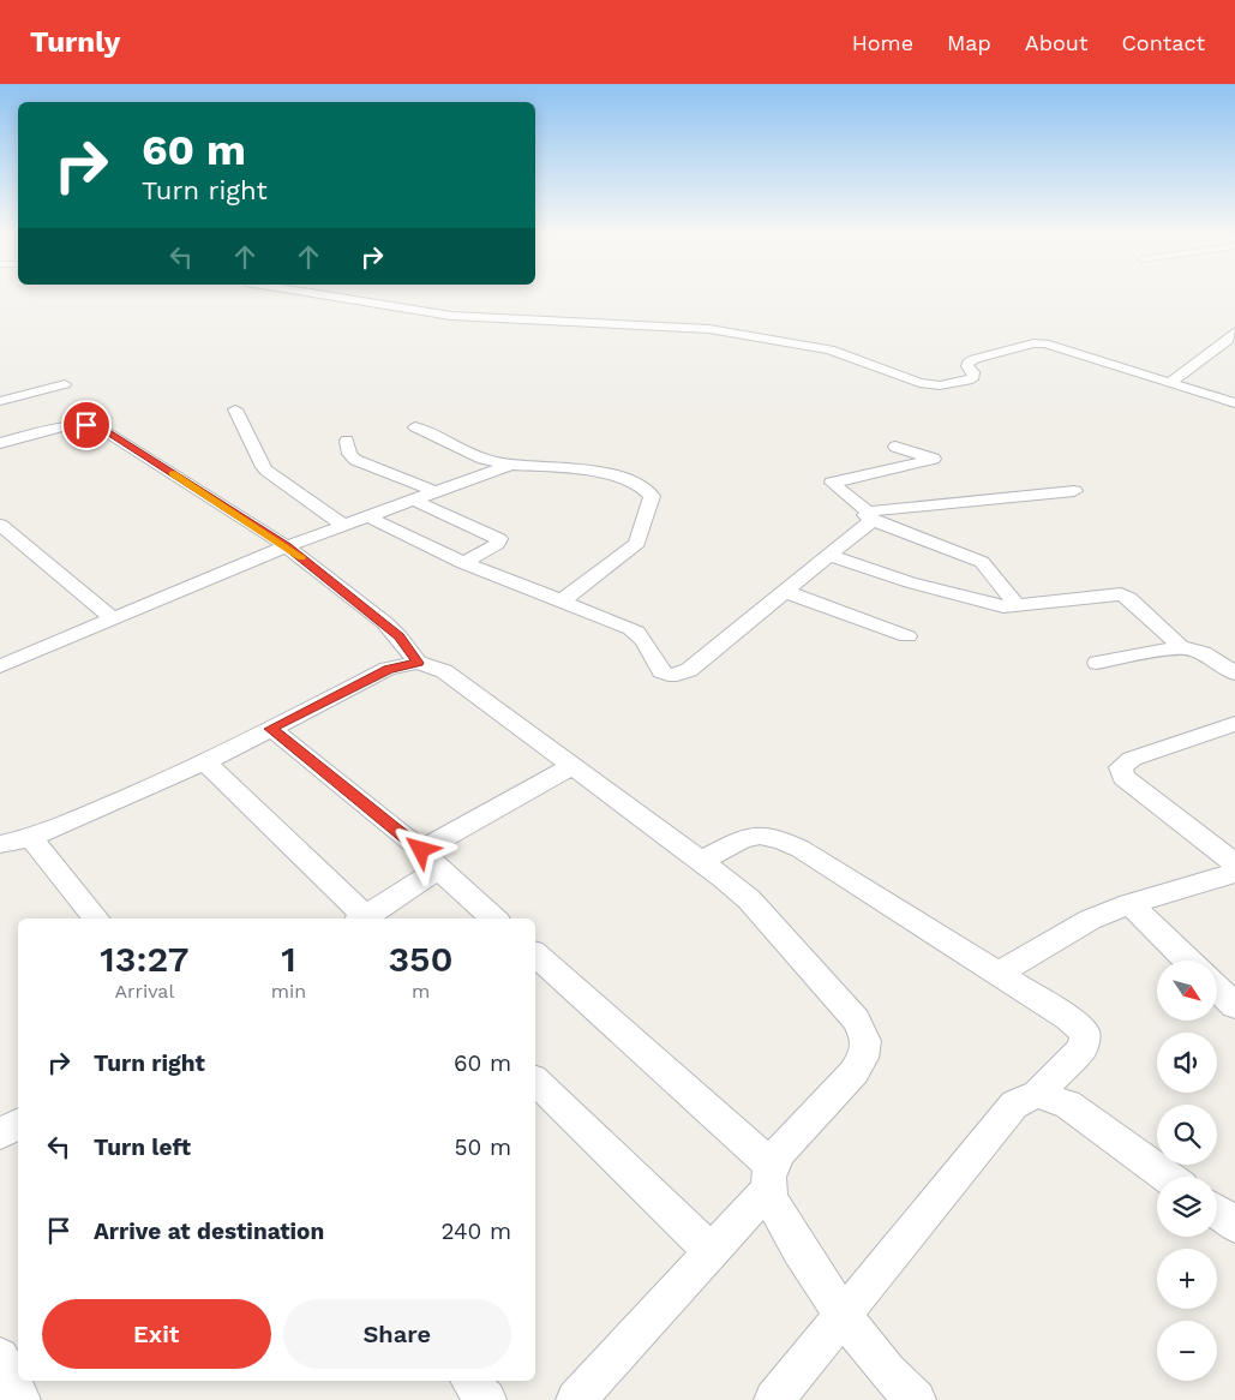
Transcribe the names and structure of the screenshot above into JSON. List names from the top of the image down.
{
  "north": "bottom right",
  "page": {
    "header": "Turnly",
    "nav": [
      "Home",
      "Map",
      "About",
      "Contact"
    ],
    "turn": ["60 m", "Turn right"],
    "eta": [
      "13:27",
      "Arrival",
      "1",
      "min",
      "350",
      "m"
    ],
    "map_buttons": ["+", "−"],
    "list": [
      {
        "name": "Turn right",
        "value": "60 m"
      },
      {
        "name": "Turn left",
        "value": "50 m"
      },
      {
        "name": "Arrive at destination",
        "value": "240 m"
      }
    ],
    "buttons": ["Exit", "Share"]
  }
}
